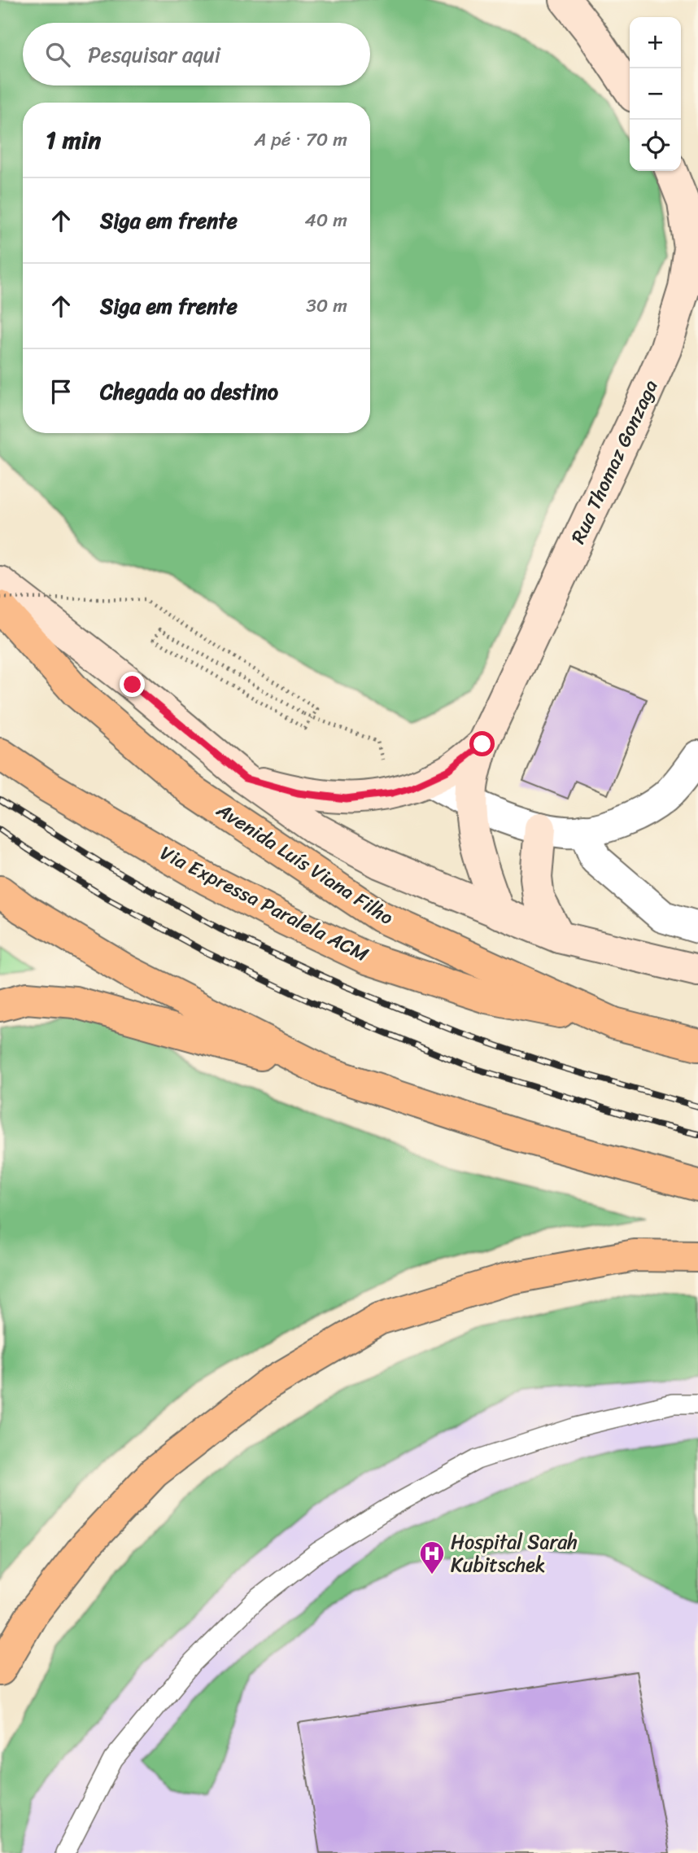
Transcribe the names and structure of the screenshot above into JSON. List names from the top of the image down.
{
  "streets": {
    "highway": ["Avenida Luís Viana Filho", "Via Expressa Paralela ACM"],
    "main road": ["Rua Thomaz Gonzaga"]
  },
  "crossings": [
    ["Rua Thomaz Gonzaga", "Avenida Luís Viana Filho"],
    ["Avenida Luís Viana Filho", "Via Expressa Paralela ACM"]
  ],
  "places": {
    "hospital": ["Hospital Sarah Kubitschek"]
  },
  "page": {
    "map_buttons": ["+", "−"],
    "search": "Pesquisar aqui",
    "heading": ["1 min", "A pé · 70 m"],
    "list": [
      ["Siga em frente", "40 m"],
      ["Siga em frente", "30 m"],
      "Chegada ao destino"
    ]
  }
}
